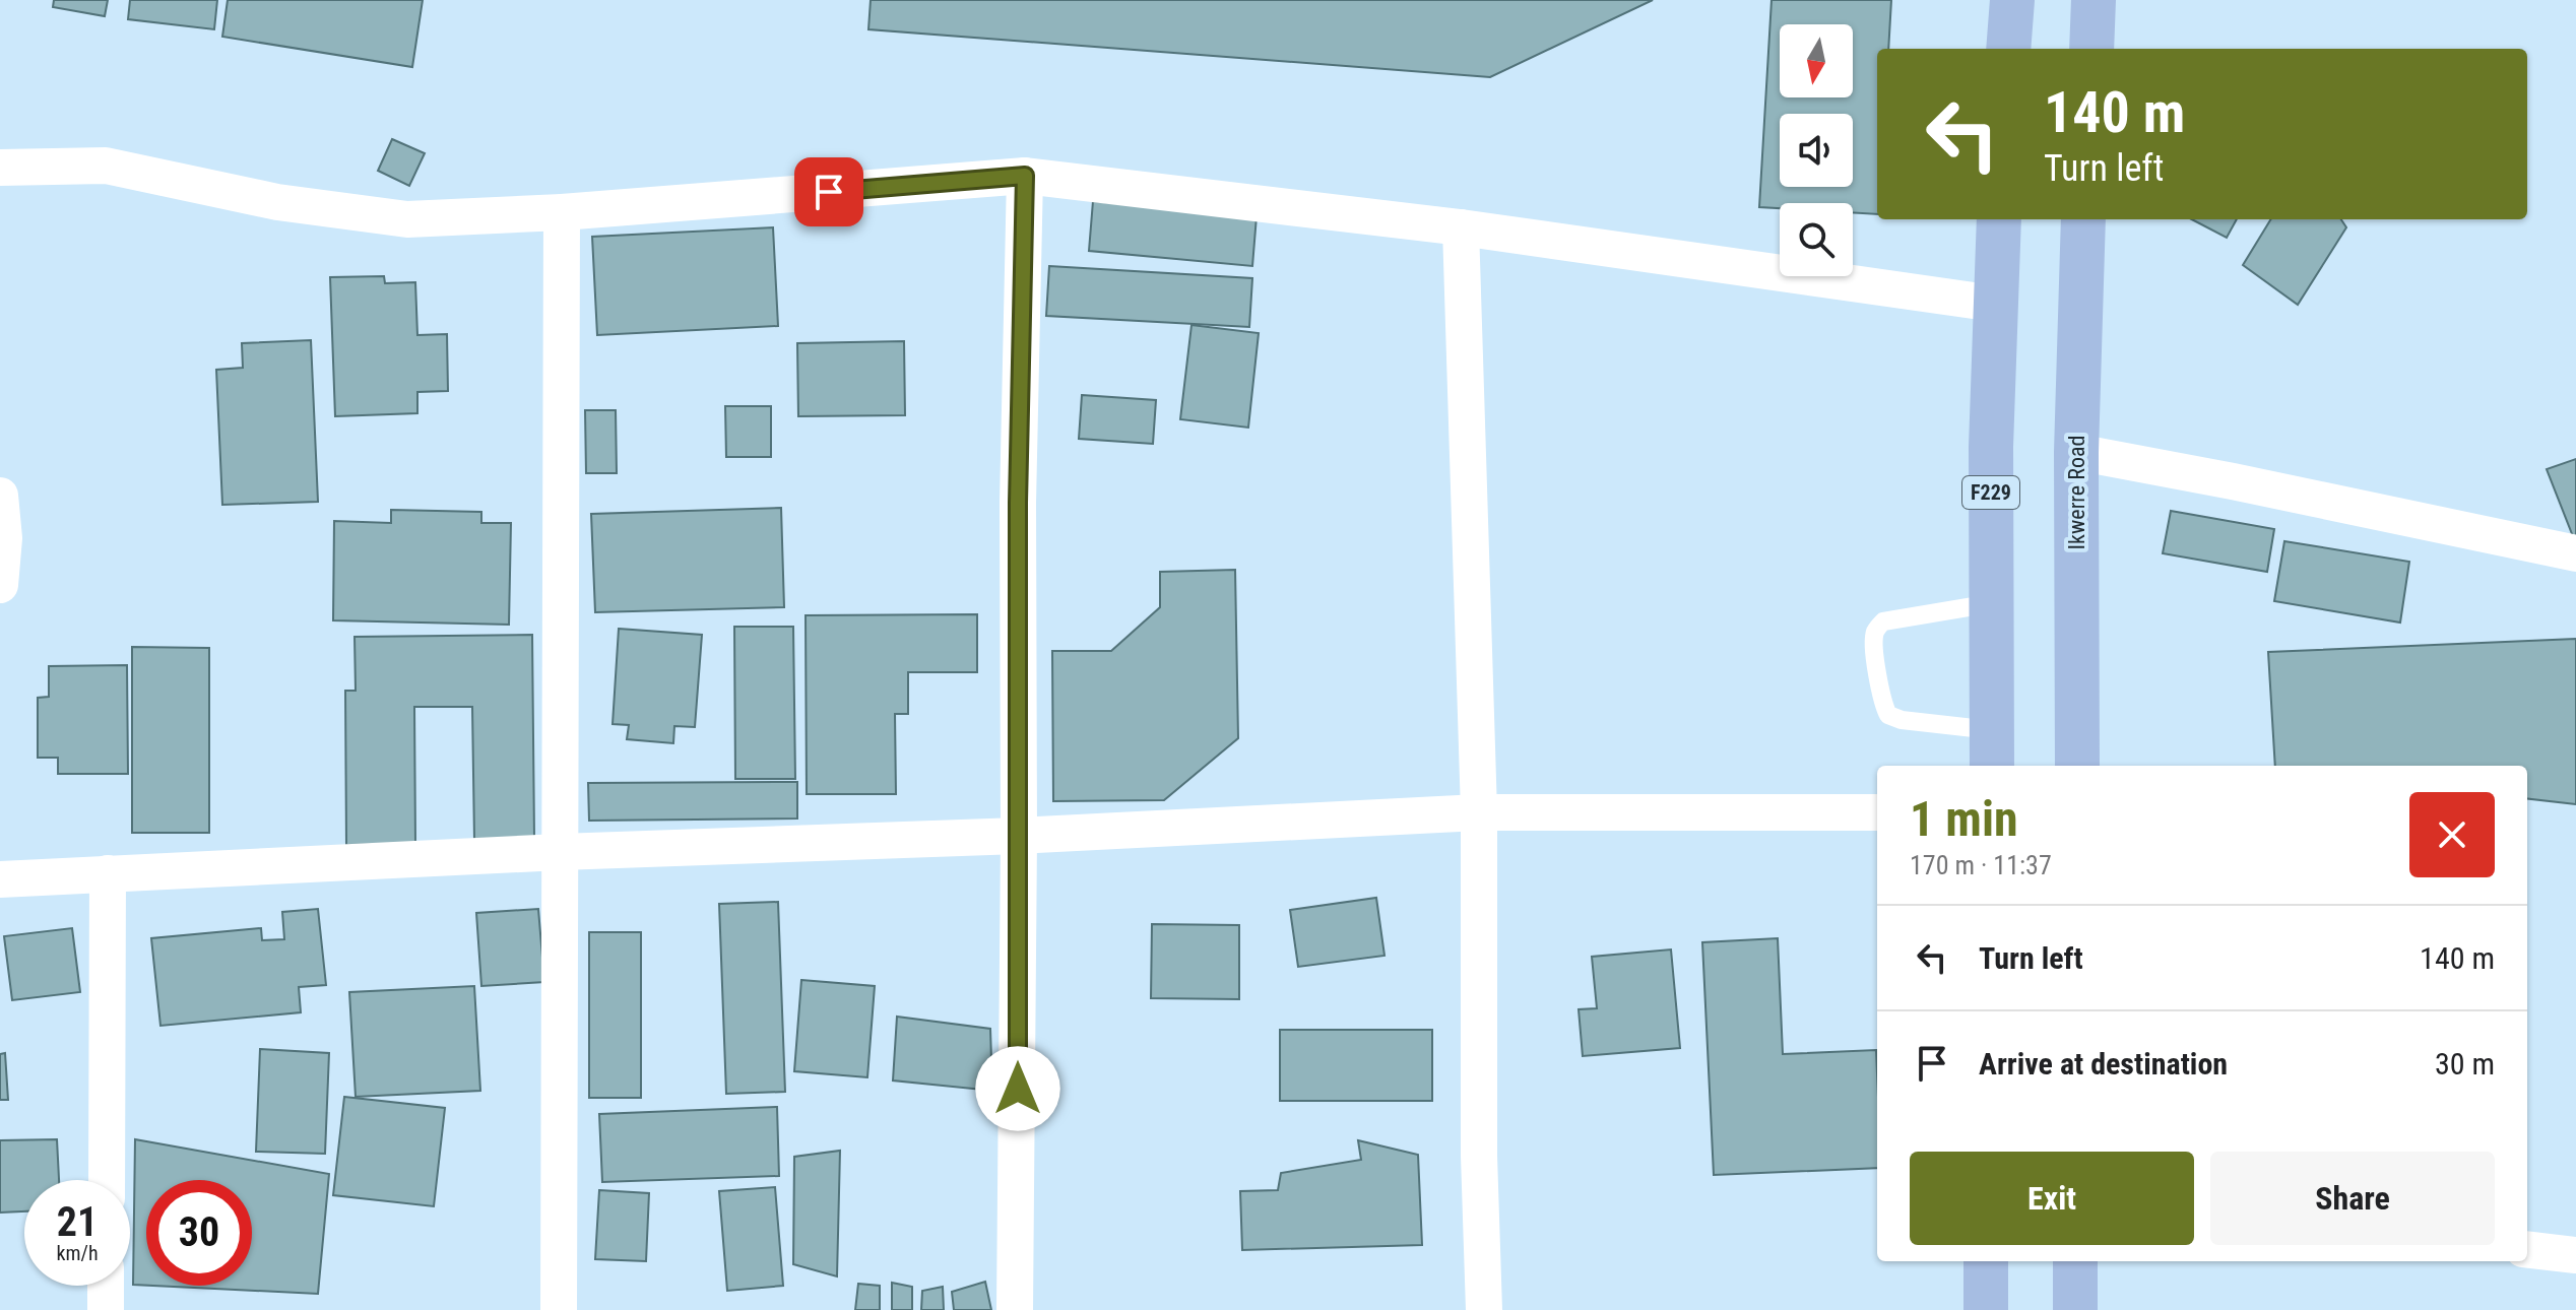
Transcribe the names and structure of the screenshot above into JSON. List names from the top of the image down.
{
  "streets": {
    "main road": ["F229", "Ikwerre Road"]
  },
  "north": "bottom",
  "page": {
    "turn": ["140 m", "Turn left"],
    "heading": ["1 min", "170 m · 11:37"],
    "list": [
      {
        "name": "Turn left",
        "value": "140 m"
      },
      {
        "name": "Arrive at destination",
        "value": "30 m"
      }
    ],
    "buttons": ["Exit", "Share"],
    "speed": "21 km/h",
    "limit": "30"
  }
}
